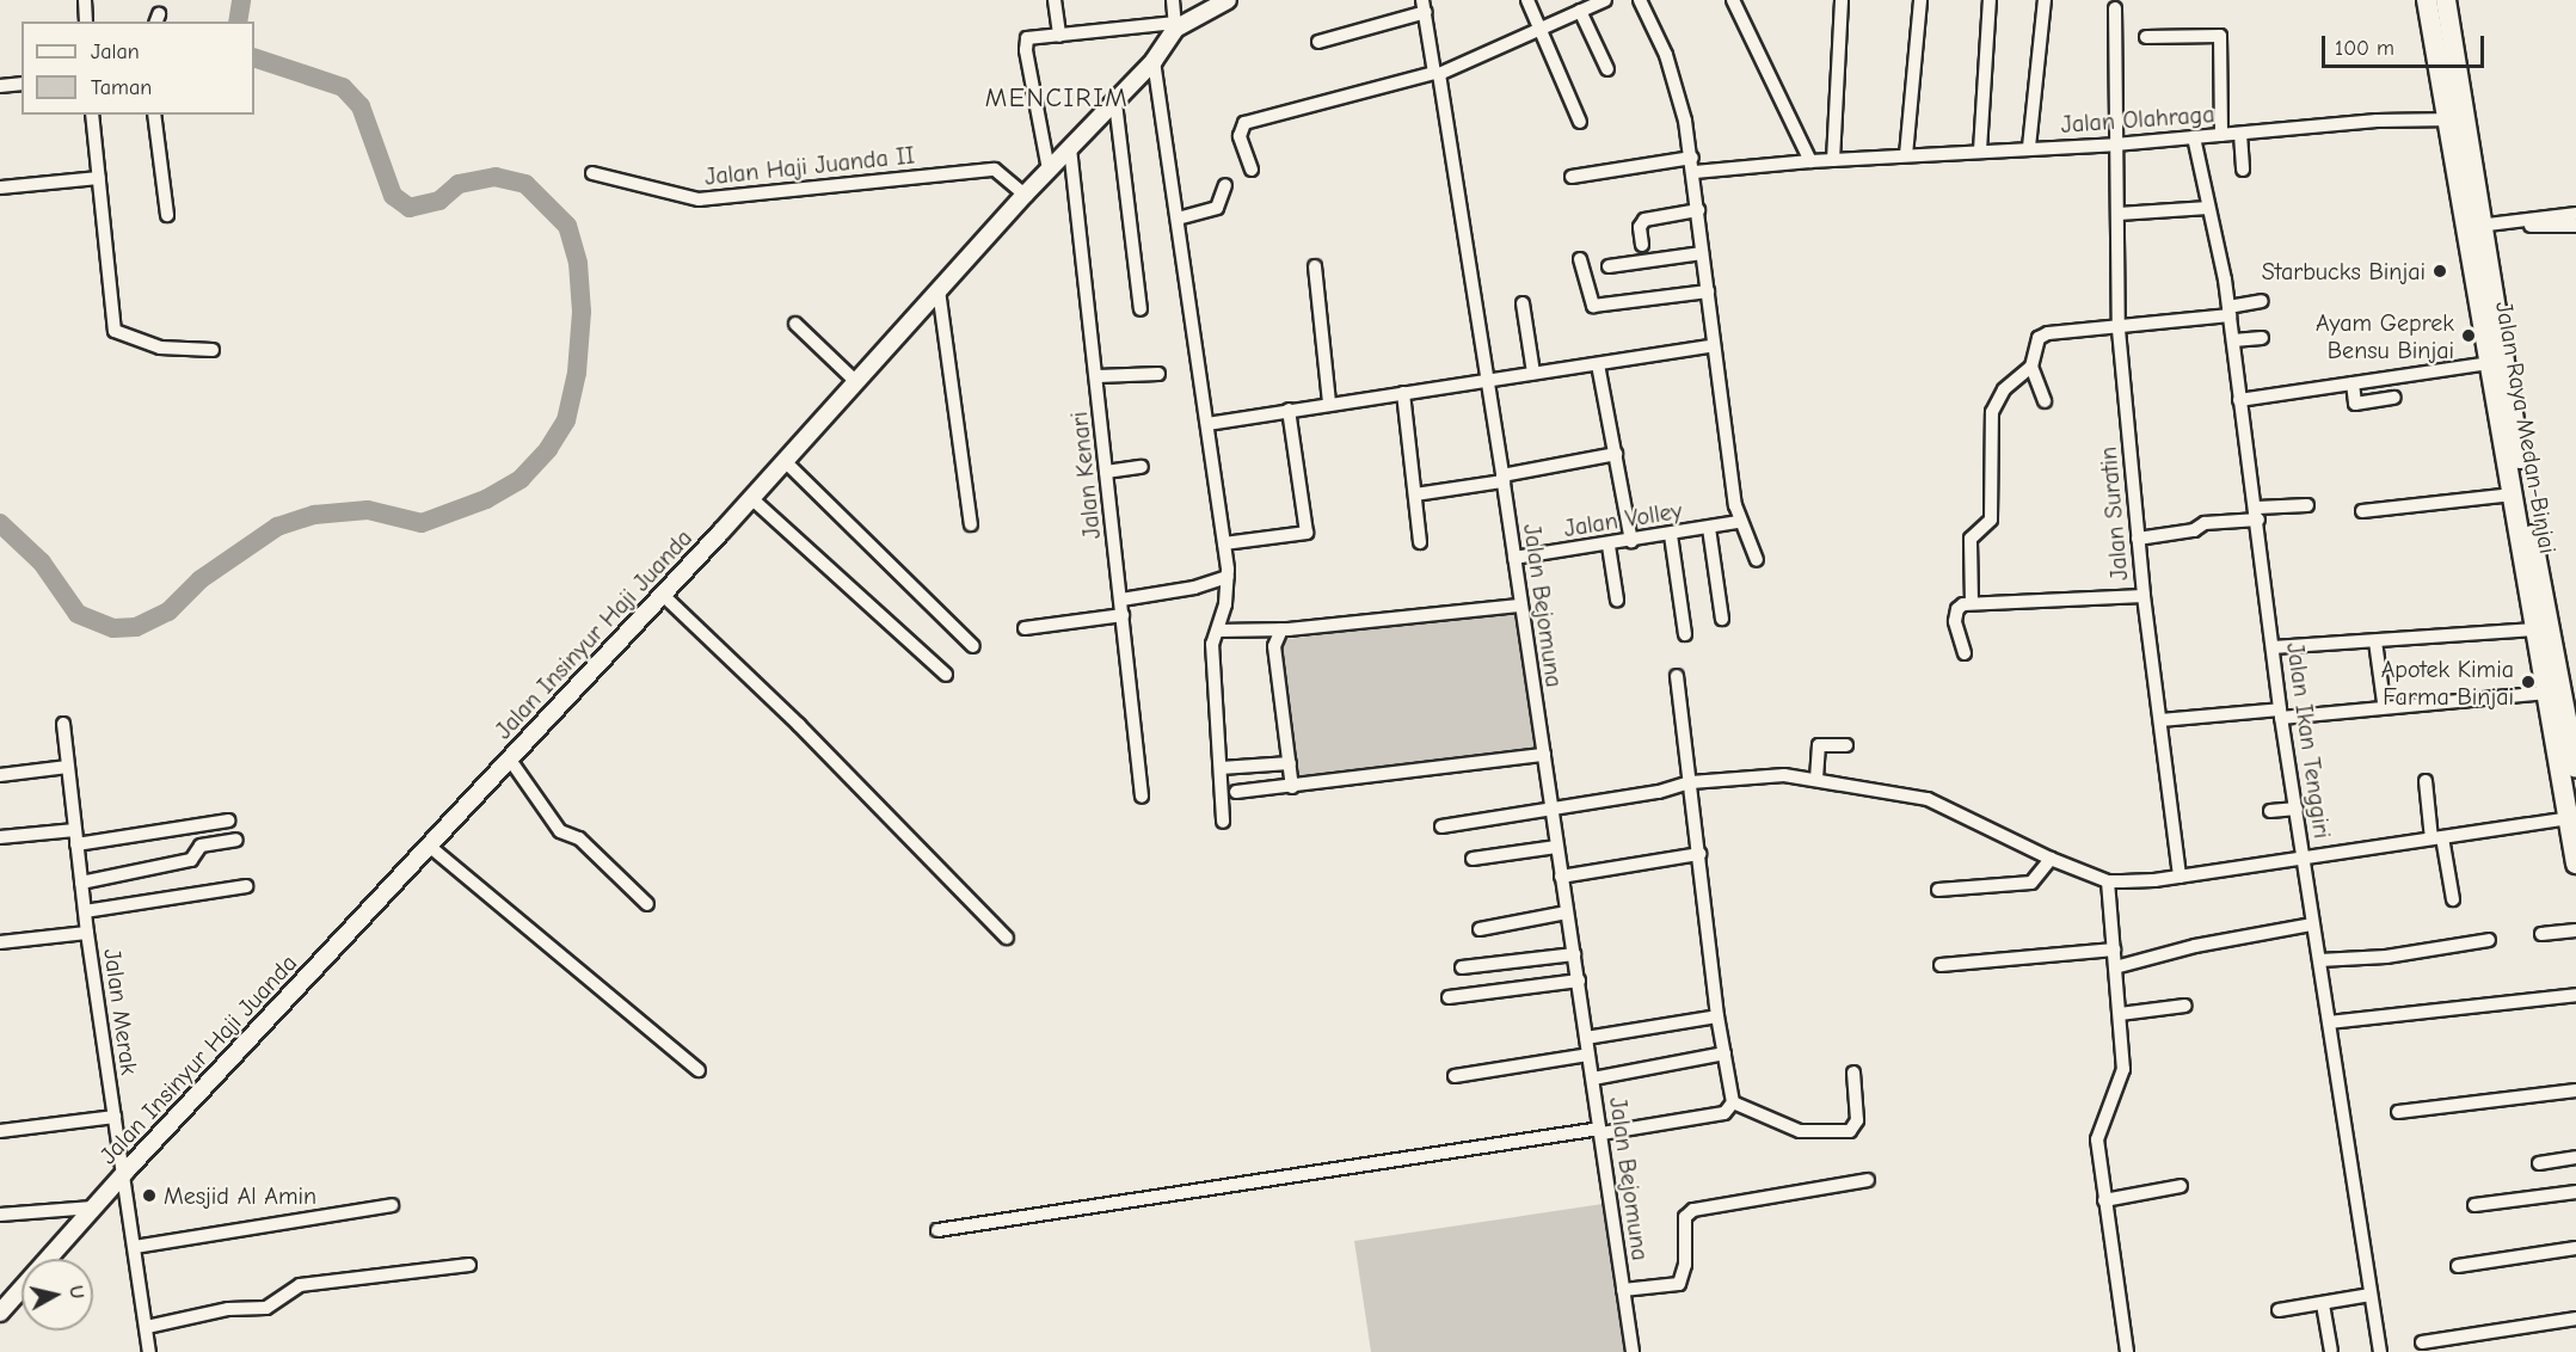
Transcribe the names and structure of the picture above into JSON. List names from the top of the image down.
{
  "streets": {
    "main road": ["Jalan Raya Medan-Binjai"],
    "street": [
      "Jalan Olahraga",
      "Jalan Haji Juanda II",
      "Jalan Kenari",
      "Jalan Suratin",
      "Jalan Volley",
      "Jalan Bejomuna",
      "Jalan Insinyur Haji Juanda",
      "Jalan Ikan Tenggiri",
      "Jalan Merak"
    ]
  },
  "crossings": [
    ["Jalan Olahraga", "Jalan Raya Medan-Binjai"],
    ["Jalan Olahraga", "Jalan Suratin"],
    ["Jalan Olahraga", "Jalan Ikan Tenggiri"],
    ["Jalan Haji Juanda II", "Jalan Insinyur Haji Juanda"],
    ["Jalan Kenari", "Jalan Insinyur Haji Juanda"],
    ["Jalan Volley", "Jalan Bejomuna"],
    ["Jalan Insinyur Haji Juanda", "Jalan Merak"]
  ],
  "districts": ["MENCIRIM"],
  "places": [
    "Starbucks Binjai",
    "Ayam Geprek Bensu Binjai",
    "Apotek Kimia Farma Binjai",
    "Mesjid Al Amin"
  ],
  "legend": ["Jalan", "Taman"],
  "scale_bar": "100 m",
  "north": "right"
}
